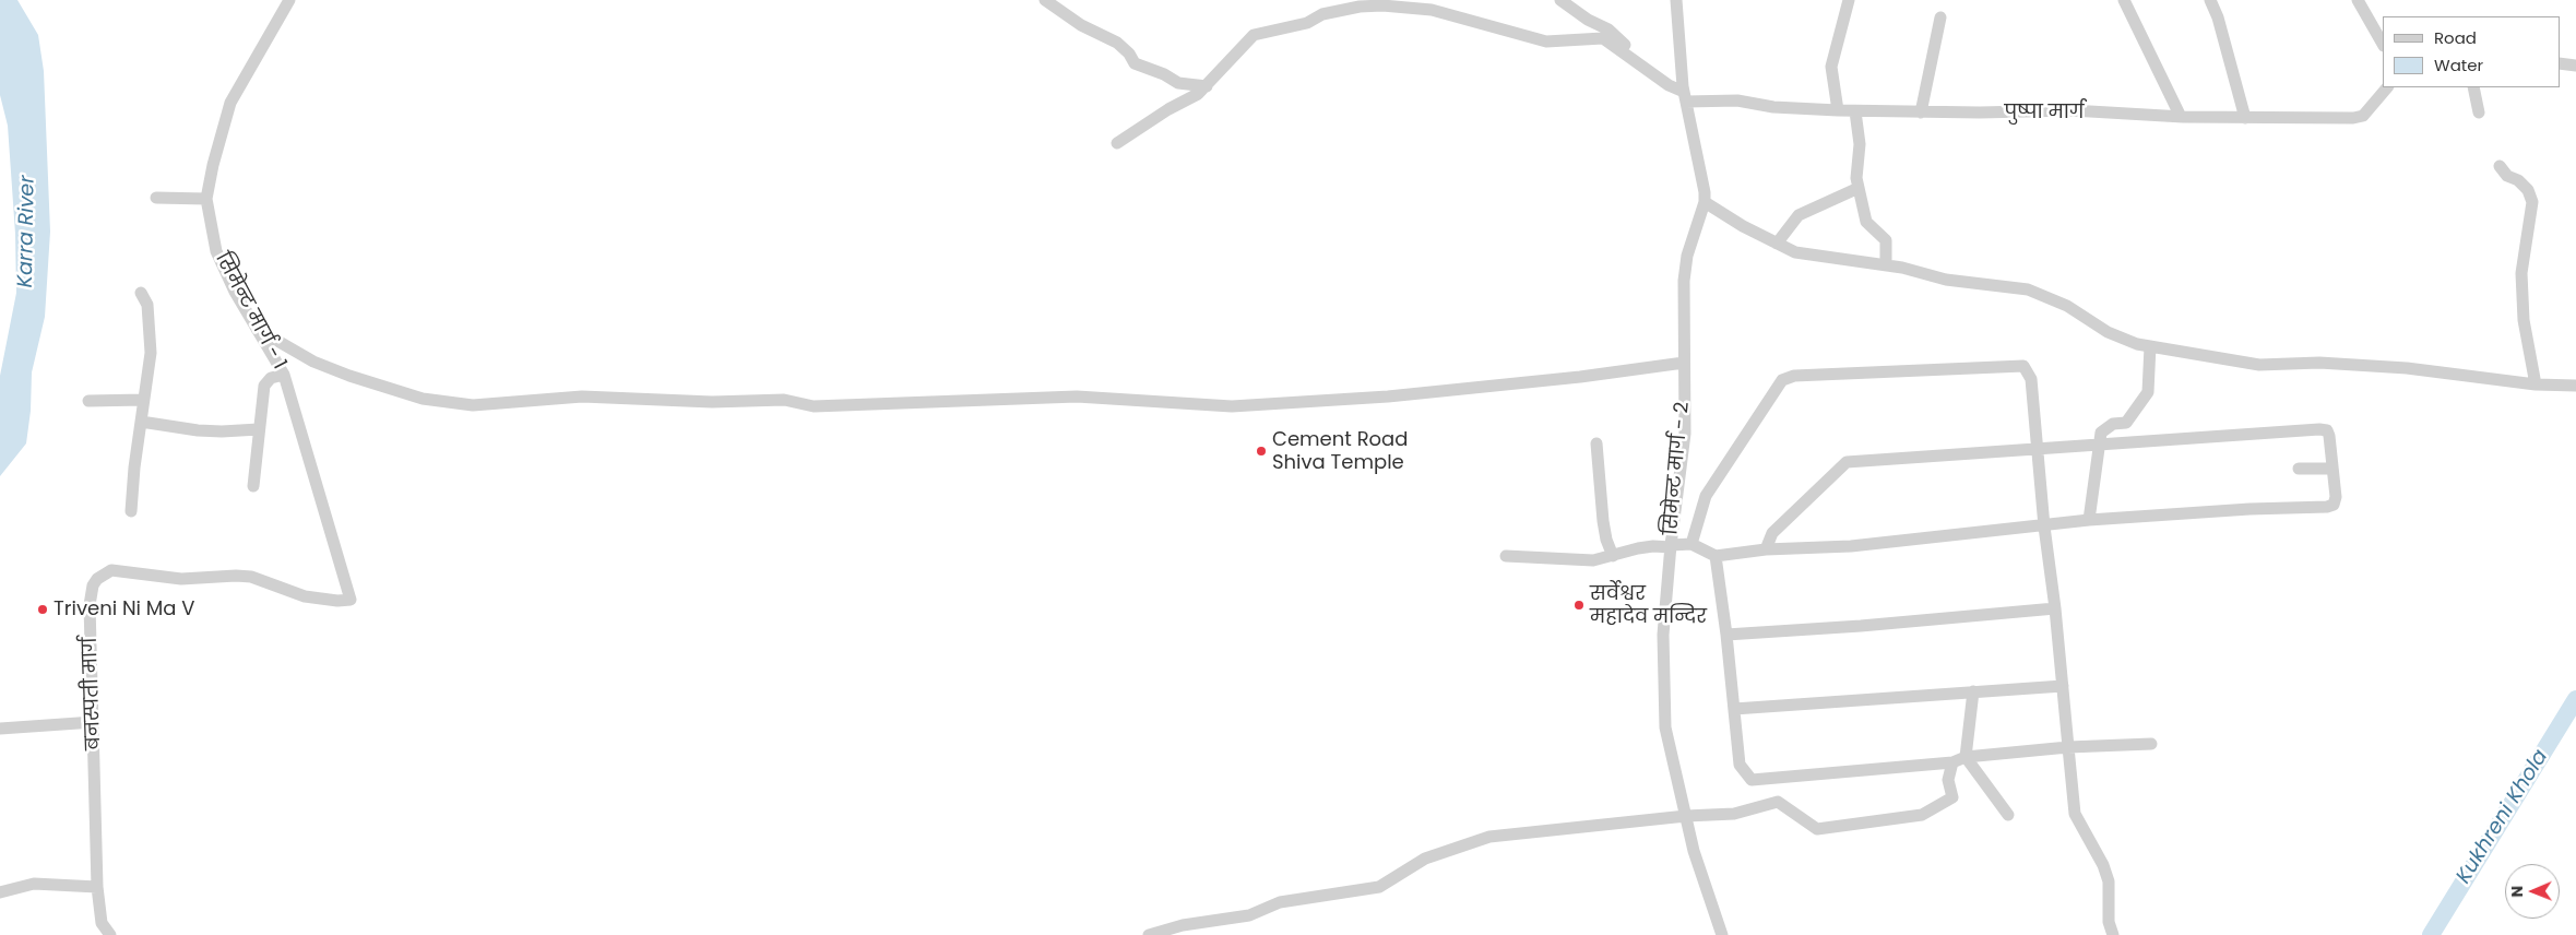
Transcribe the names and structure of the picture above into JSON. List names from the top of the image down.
{
  "streets": {
    "street": [
      "पुष्पा मार्ग",
      "सिमेन्ट मार्ग - 1",
      "सिमेन्ट मार्ग - 2",
      "बनस्पती मार्ग"
    ]
  },
  "crossings": [
    ["पुष्पा मार्ग", "सिमेन्ट मार्ग - 2"],
    ["सिमेन्ट मार्ग - 1", "बनस्पती मार्ग"]
  ],
  "water": ["Karra River", "Kukhreni Khola"],
  "places": ["Cement Road Shiva Temple", "सर्वेश्वर महादेव मन्दिर", "Triveni Ni Ma V"],
  "legend": ["Road", "Water"],
  "north": "left"
}
